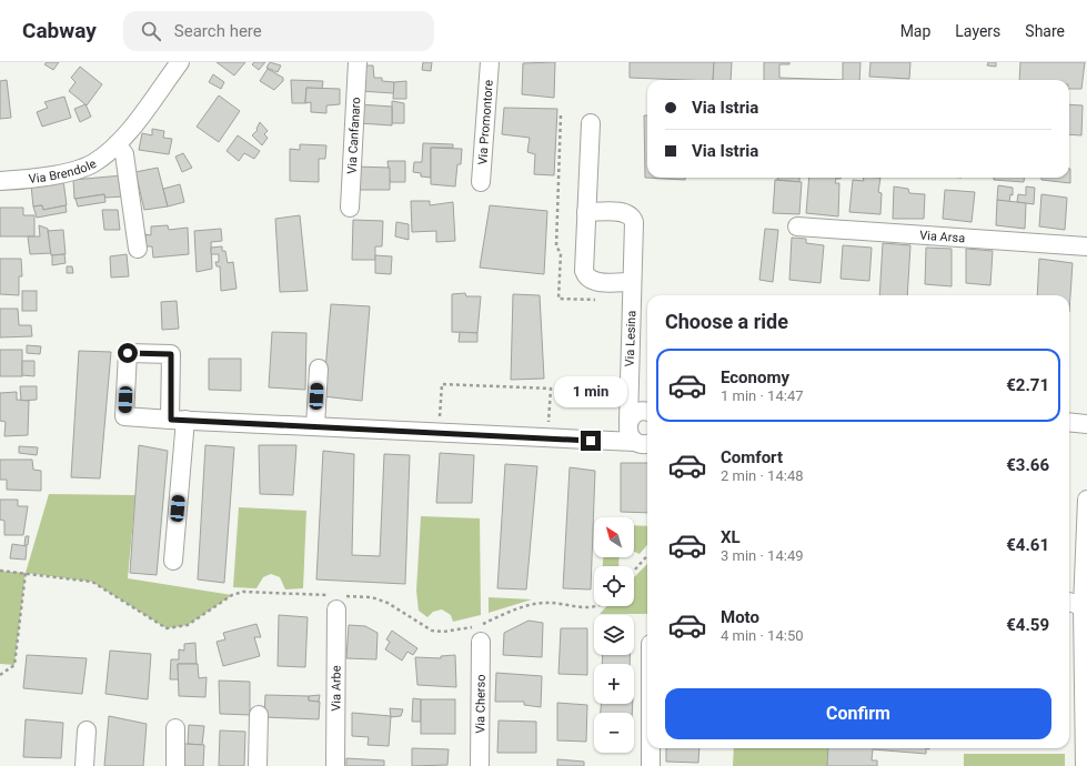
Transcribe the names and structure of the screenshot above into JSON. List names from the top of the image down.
{
  "streets": {
    "street": [
      "Via Promontore",
      "Via Canfanaro",
      "Via Brendole",
      "Via Arsa",
      "Via Lesina",
      "Via Arbe",
      "Via Cherso"
    ]
  },
  "north": "top left",
  "page": {
    "header": "Cabway",
    "search": "Search here",
    "nav": ["Map", "Layers", "Share"],
    "banner": ["Via Istria", "Via Istria"],
    "heading": "Choose a ride",
    "list": [
      {
        "name": "Economy",
        "note": "1 min · 14:47",
        "value": "€2.71"
      },
      {
        "name": "Comfort",
        "note": "2 min · 14:48",
        "value": "€3.66"
      },
      {
        "name": "XL",
        "note": "3 min · 14:49",
        "value": "€4.61"
      },
      {
        "name": "Moto",
        "note": "4 min · 14:50",
        "value": "€4.59"
      }
    ],
    "bubble": "1 min",
    "map_buttons": ["+", "−"],
    "buttons": "Confirm"
  }
}
